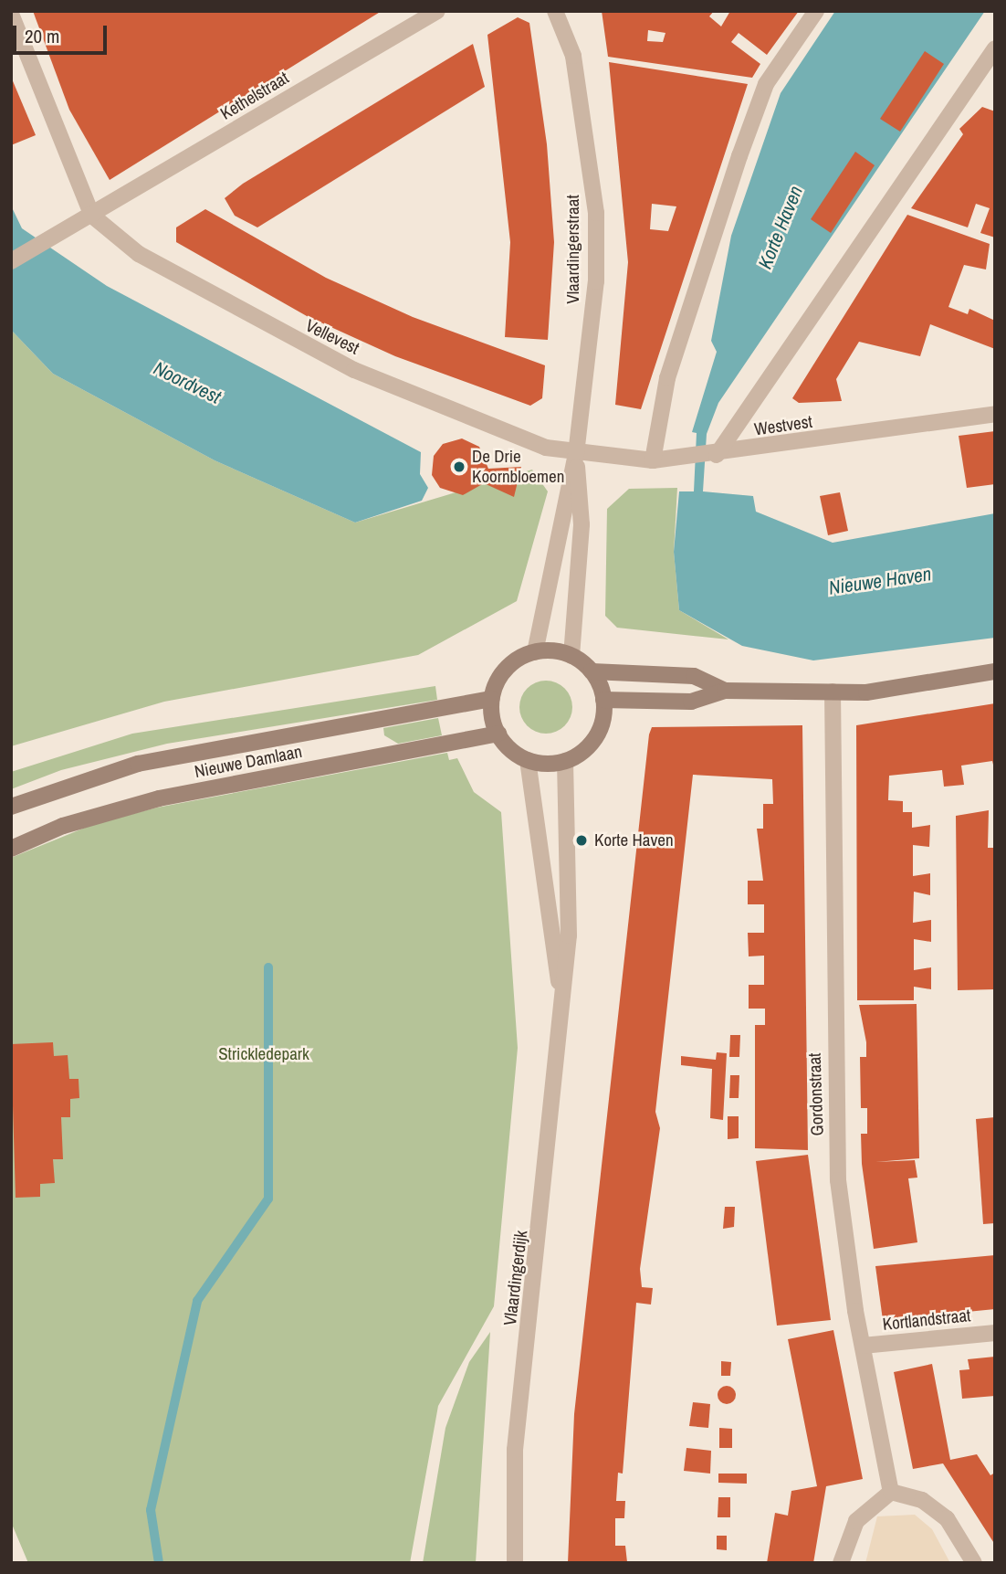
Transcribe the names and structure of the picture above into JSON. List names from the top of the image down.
{
  "streets": {
    "street": [
      "Kethelstraat",
      "Vlaardingerstraat",
      "Vellevest",
      "Westvest",
      "Nieuwe Damlaan",
      "Gordonstraat",
      "Vlaardingerdijk",
      "Kortlandstraat"
    ]
  },
  "crossings": [
    ["Kethelstraat", "Vellevest"],
    ["Vlaardingerstraat", "Vellevest"],
    ["Vlaardingerstraat", "Westvest"],
    ["Vlaardingerstraat", "Nieuwe Damlaan"],
    ["Vlaardingerstraat", "Vlaardingerdijk"],
    ["Vellevest", "Westvest"],
    ["Nieuwe Damlaan", "Vlaardingerdijk"],
    ["Gordonstraat", "Kortlandstraat"]
  ],
  "water": ["Korte Haven", "Noordvest", "Nieuwe Haven"],
  "parks": ["Strickledepark"],
  "places": ["De Drie Koornbloemen", "Korte Haven"],
  "scale_bar": "20 m"
}
